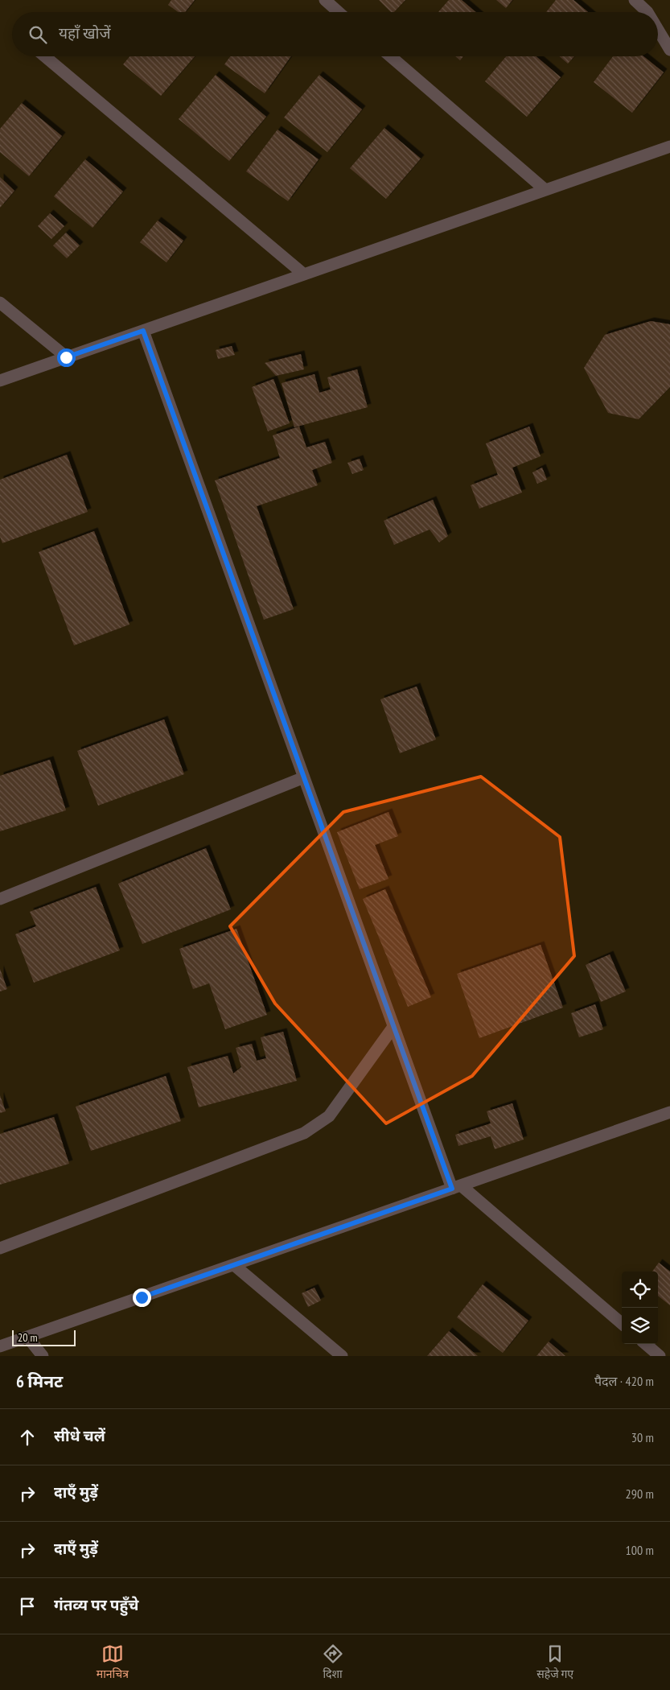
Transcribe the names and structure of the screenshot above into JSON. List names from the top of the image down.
{
  "scale_bar": "20 m",
  "page": {
    "search": "यहाँ खोजें",
    "scale": "20 m",
    "heading": ["6 मिनट", "पैदल · 420 m"],
    "list": [
      ["सीधे चलें", "30 m"],
      ["दाएँ मुड़ें", "290 m"],
      ["दाएँ मुड़ें", "100 m"],
      "गंतव्य पर पहुँचे"
    ],
    "nav": ["मानचित्र", "दिशा", "सहेजे गए"]
  }
}
